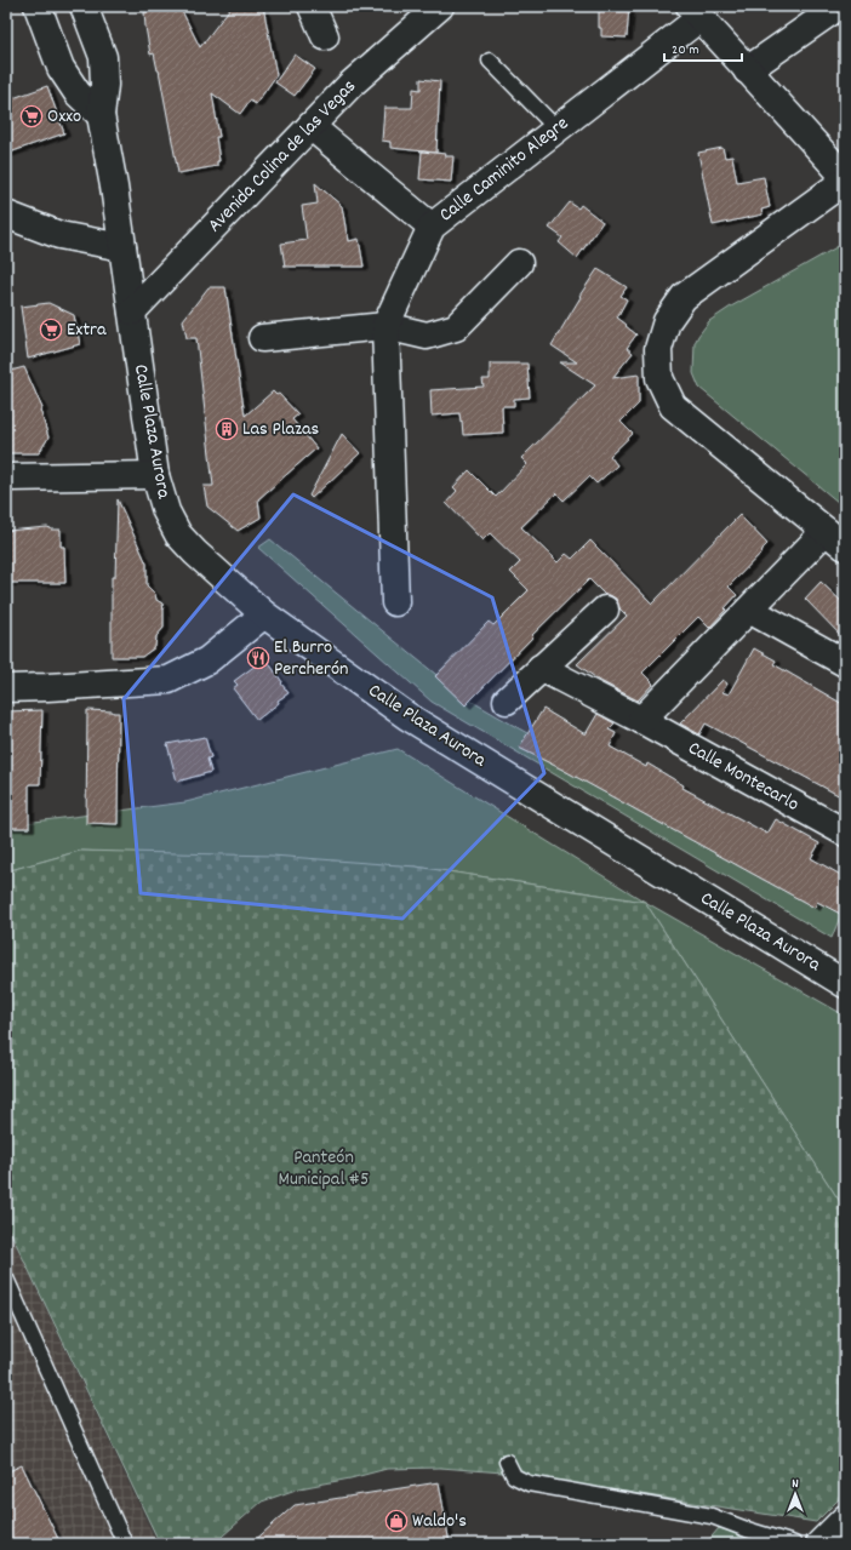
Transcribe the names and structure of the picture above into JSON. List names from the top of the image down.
{
  "streets": {
    "street": [
      "Avenida Colina de las Vegas",
      "Calle Caminito Alegre",
      "Calle Plaza Aurora",
      "Calle Montecarlo"
    ]
  },
  "crossings": [
    ["Avenida Colina de las Vegas", "Calle Plaza Aurora"]
  ],
  "parks": ["Panteón Municipal #5"],
  "places": {
    "supermarket": ["Oxxo", "Extra"],
    "building": ["Las Plazas"],
    "restaurant": ["El Burro Percherón"],
    "shop": ["Waldo's"]
  },
  "scale_bar": "20 m",
  "north": "top"
}
